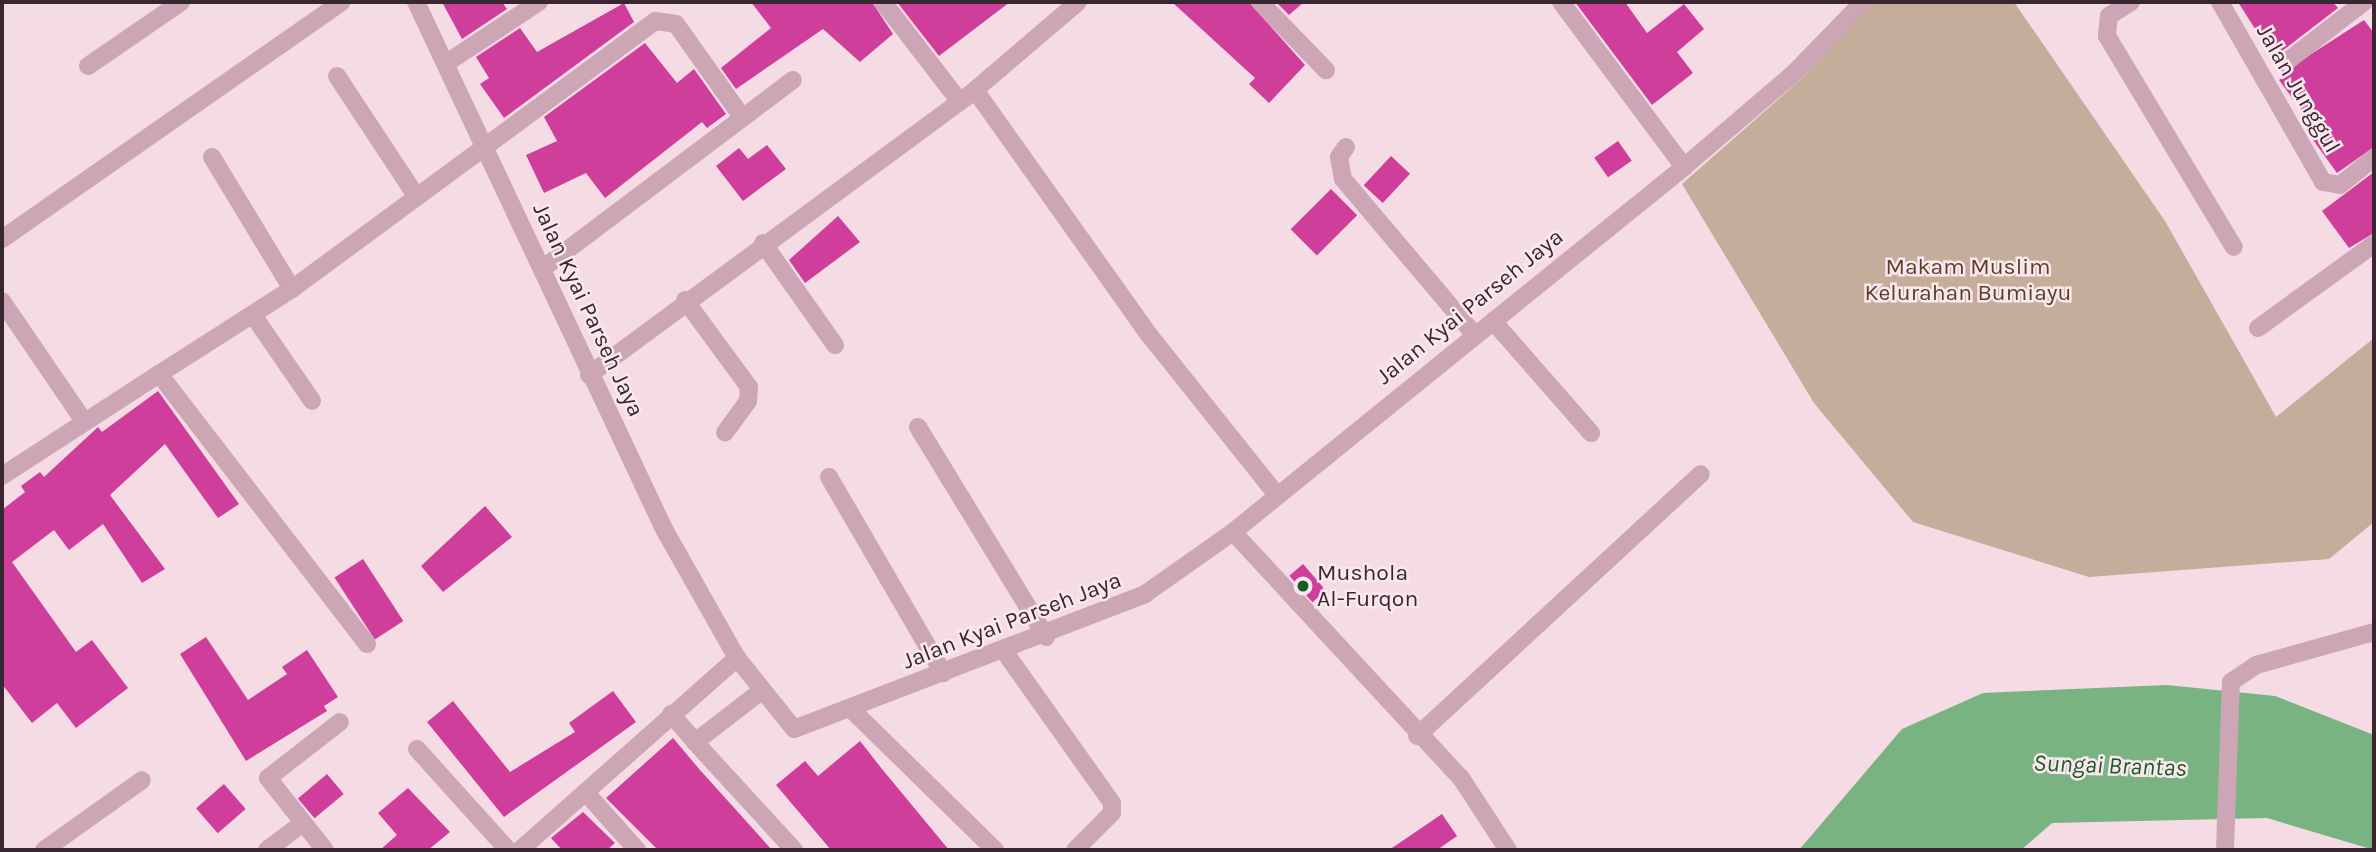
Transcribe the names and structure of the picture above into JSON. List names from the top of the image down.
{
  "streets": {
    "street": ["Jalan Junggul", "Jalan Kyai Parseh Jaya"]
  },
  "water": ["Sungai Brantas"],
  "parks": ["Makam Muslim Kelurahan Bumiayu"],
  "places": ["Mushola Al-Furqon"]
}
